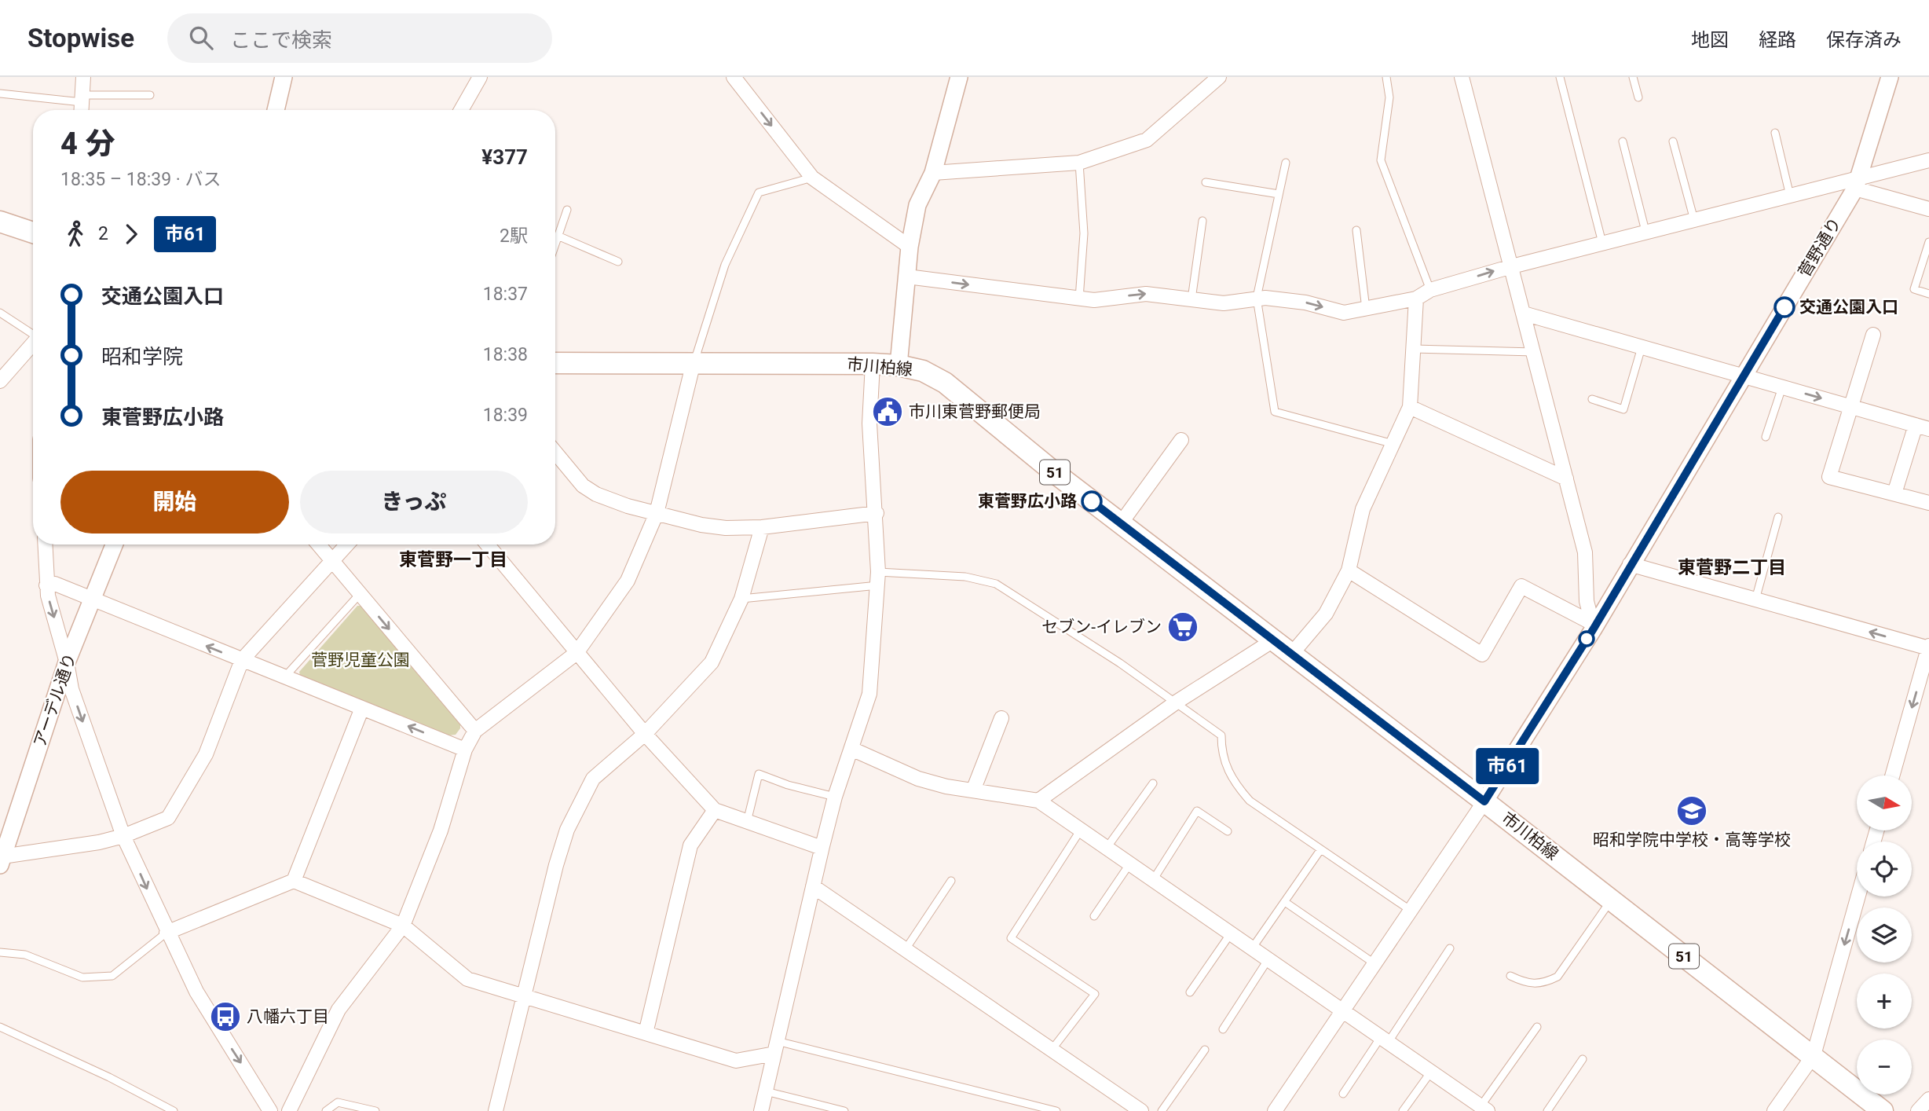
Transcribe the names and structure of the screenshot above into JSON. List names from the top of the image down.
{
  "streets": {
    "main road": ["市川柏線", "51"],
    "street": ["菅野通り", "アーデル通り"]
  },
  "crossings": [
    ["菅野通り", "市川柏線"]
  ],
  "districts": ["東菅野一丁目", "東菅野二丁目"],
  "parks": ["菅野児童公園"],
  "places": {
    "other": ["交通公園入口", "東菅野広小路"],
    "public building": ["市川東菅野郵便局"],
    "supermarket": ["セブン-イレブン"],
    "school or university": ["昭和学院中学校・高等学校"],
    "bus stop": ["八幡六丁目"]
  },
  "lines": ["bus line 市61"],
  "north": "right",
  "page": {
    "header": "Stopwise",
    "search": "ここで検索",
    "nav": ["地図", "経路", "保存済み"],
    "on_map": "市61",
    "heading": ["4 分", "18:35 – 18:39 · バス", "¥377"],
    "legs": ["2", "市61", "2駅"],
    "list": [
      {
        "name": "交通公園入口",
        "value": "18:37"
      },
      {
        "name": "昭和学院",
        "value": "18:38"
      },
      {
        "name": "東菅野広小路",
        "value": "18:39"
      }
    ],
    "buttons": ["開始", "きっぷ"],
    "map_buttons": ["+", "−"]
  }
}
